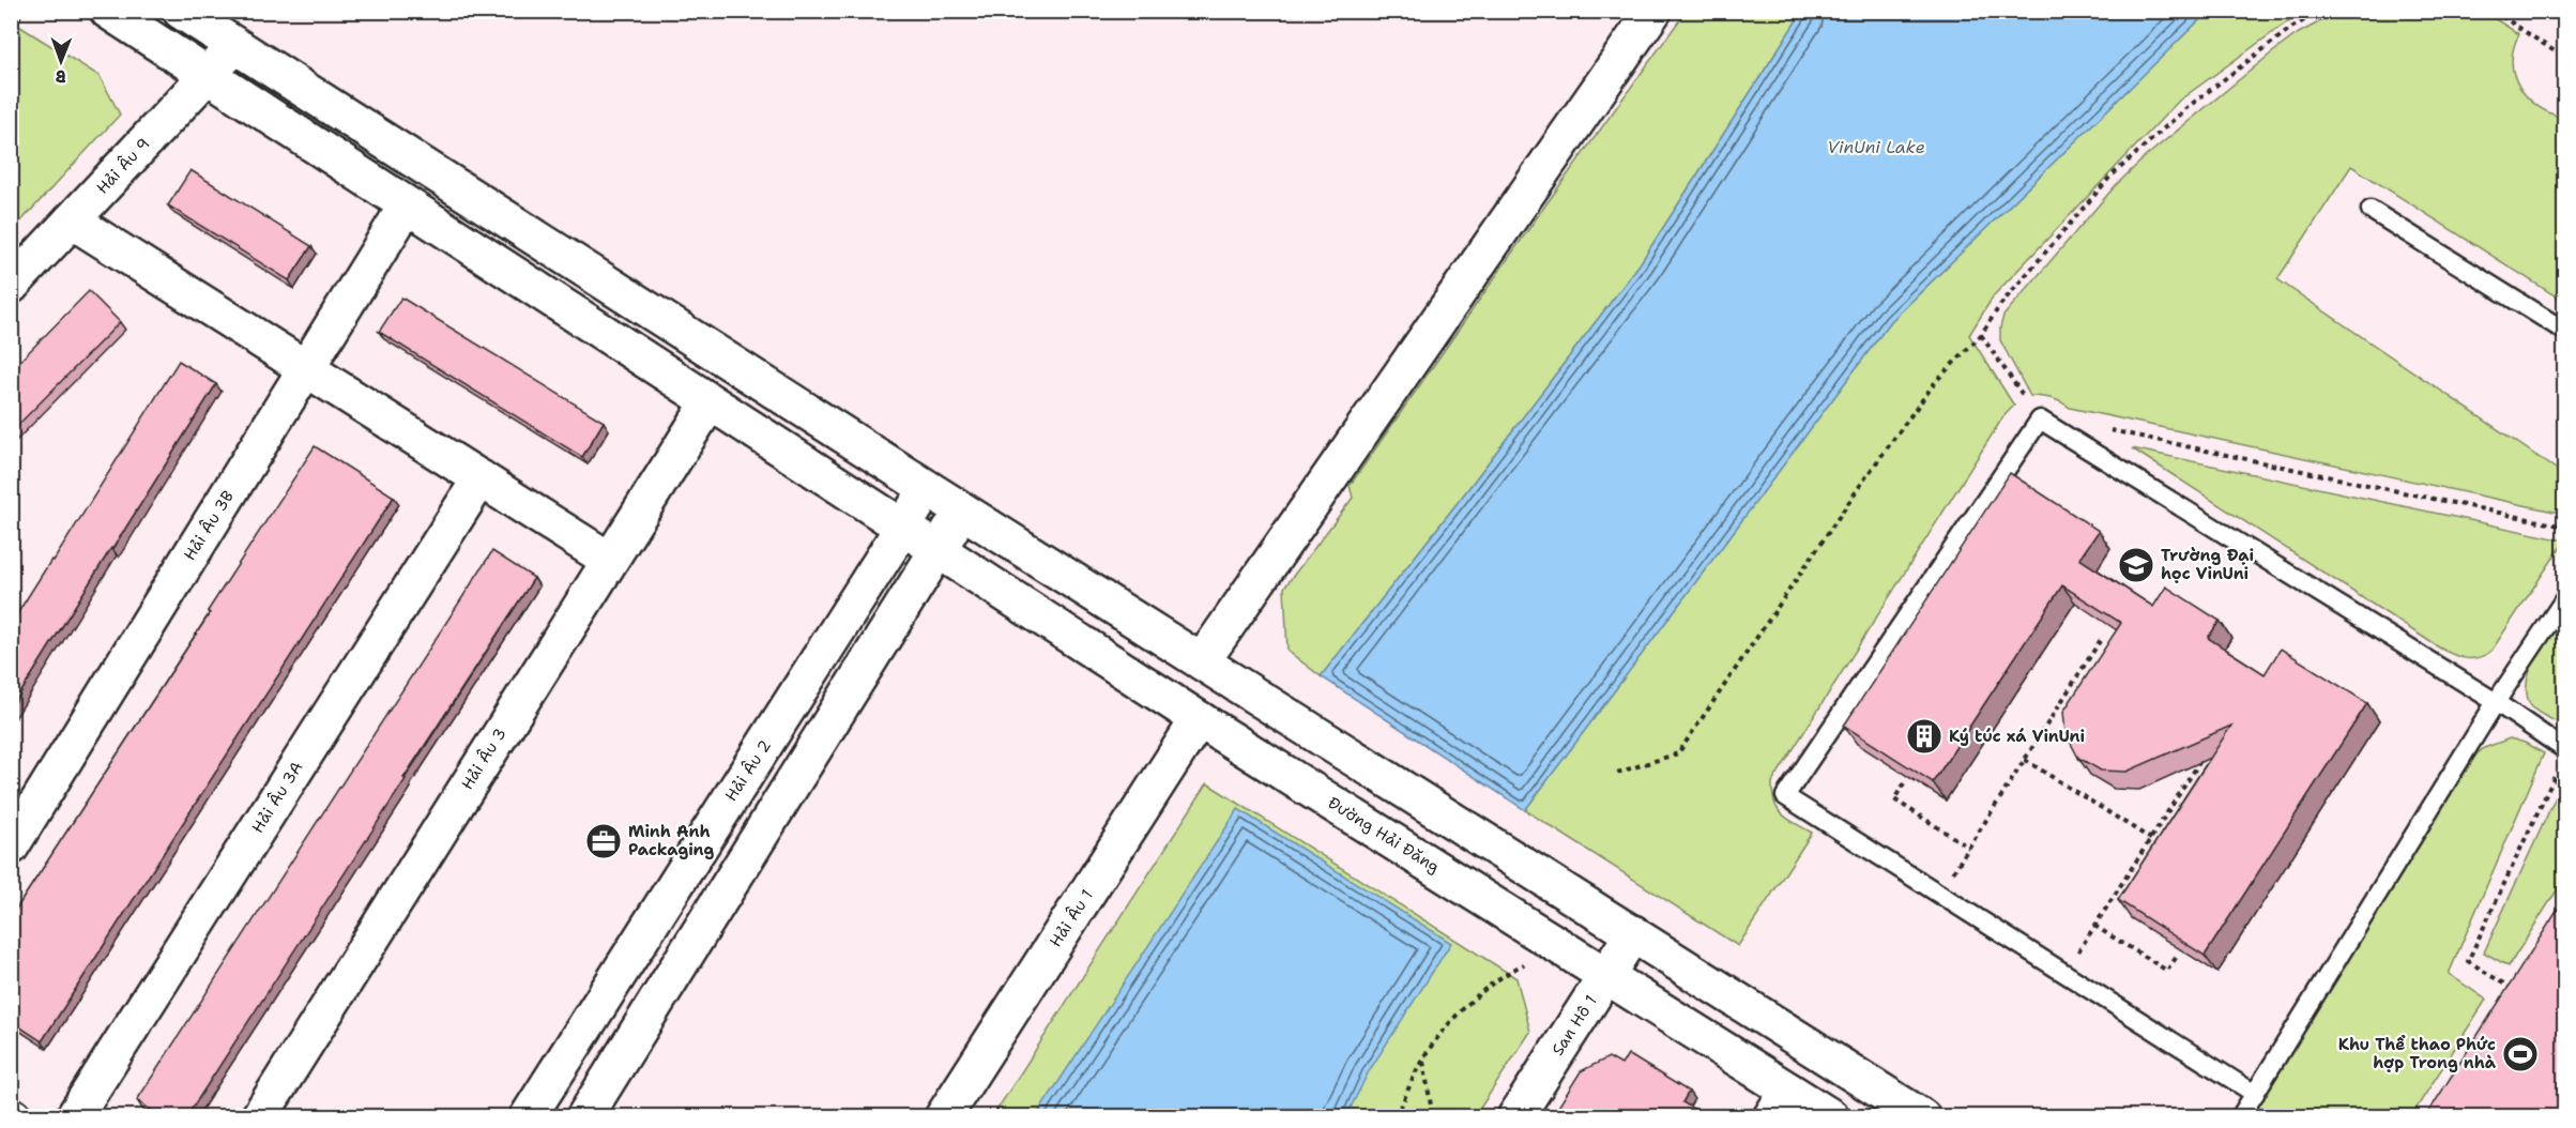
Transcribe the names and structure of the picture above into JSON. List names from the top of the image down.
{
  "streets": {
    "street": [
      "Hải Âu 9",
      "Hải Âu 3B",
      "Hải Âu 3",
      "Hải Âu 2",
      "Hải Âu 3A",
      "Đường Hải Đăng",
      "Hải Âu 1",
      "San Hô 1"
    ]
  },
  "crossings": [
    ["Hải Âu 9", "Đường Hải Đăng"],
    ["Hải Âu 3B", "Đường Hải Đăng"],
    ["Hải Âu 3", "Đường Hải Đăng"],
    ["Hải Âu 2", "Đường Hải Đăng"],
    ["Đường Hải Đăng", "Hải Âu 1"],
    ["Đường Hải Đăng", "San Hô 1"]
  ],
  "water": ["VinUni Lake"],
  "places": {
    "school or university": ["Trường Đại học VinUni"],
    "building": ["Ký túc xá VinUni"],
    "office": ["Minh Anh Packaging"],
    "sports": ["Khu Thể thao Phức hợp Trong nhà"]
  },
  "north": "bottom"
}
